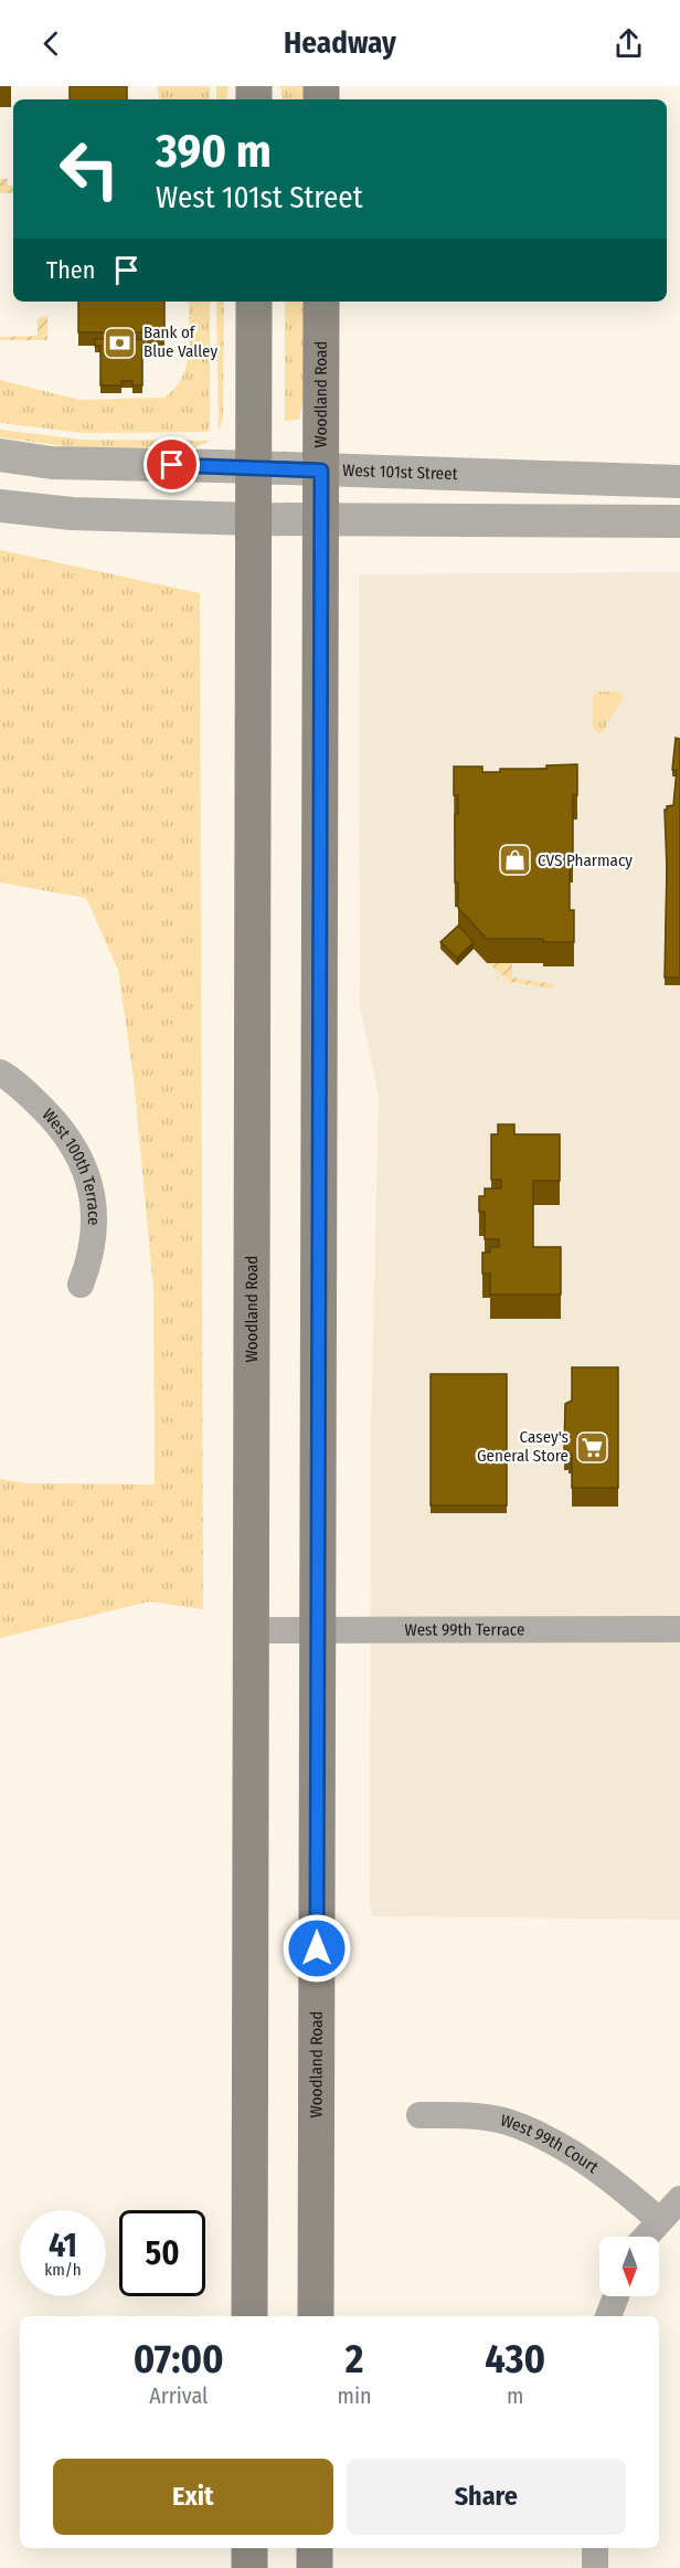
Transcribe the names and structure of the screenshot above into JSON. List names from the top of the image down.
{
  "streets": {
    "main road": ["Woodland Road"],
    "street": [
      "West 101st Street",
      "West 100th Terrace",
      "West 99th Terrace",
      "West 99th Court"
    ]
  },
  "crossings": [
    ["Woodland Road", "West 101st Street"],
    ["Woodland Road", "West 99th Terrace"]
  ],
  "places": {
    "bank": ["Bank of Blue Valley"],
    "shop": ["CVS Pharmacy"],
    "supermarket": ["Casey's General Store"]
  },
  "north": "bottom",
  "page": {
    "header": "Headway",
    "turn": ["390 m", "West 101st Street"],
    "then": "Then",
    "speed": "41 km/h",
    "limit": "50",
    "eta": [
      "07:00",
      "Arrival",
      "2",
      "min",
      "430",
      "m"
    ],
    "buttons": ["Exit", "Share"]
  }
}
